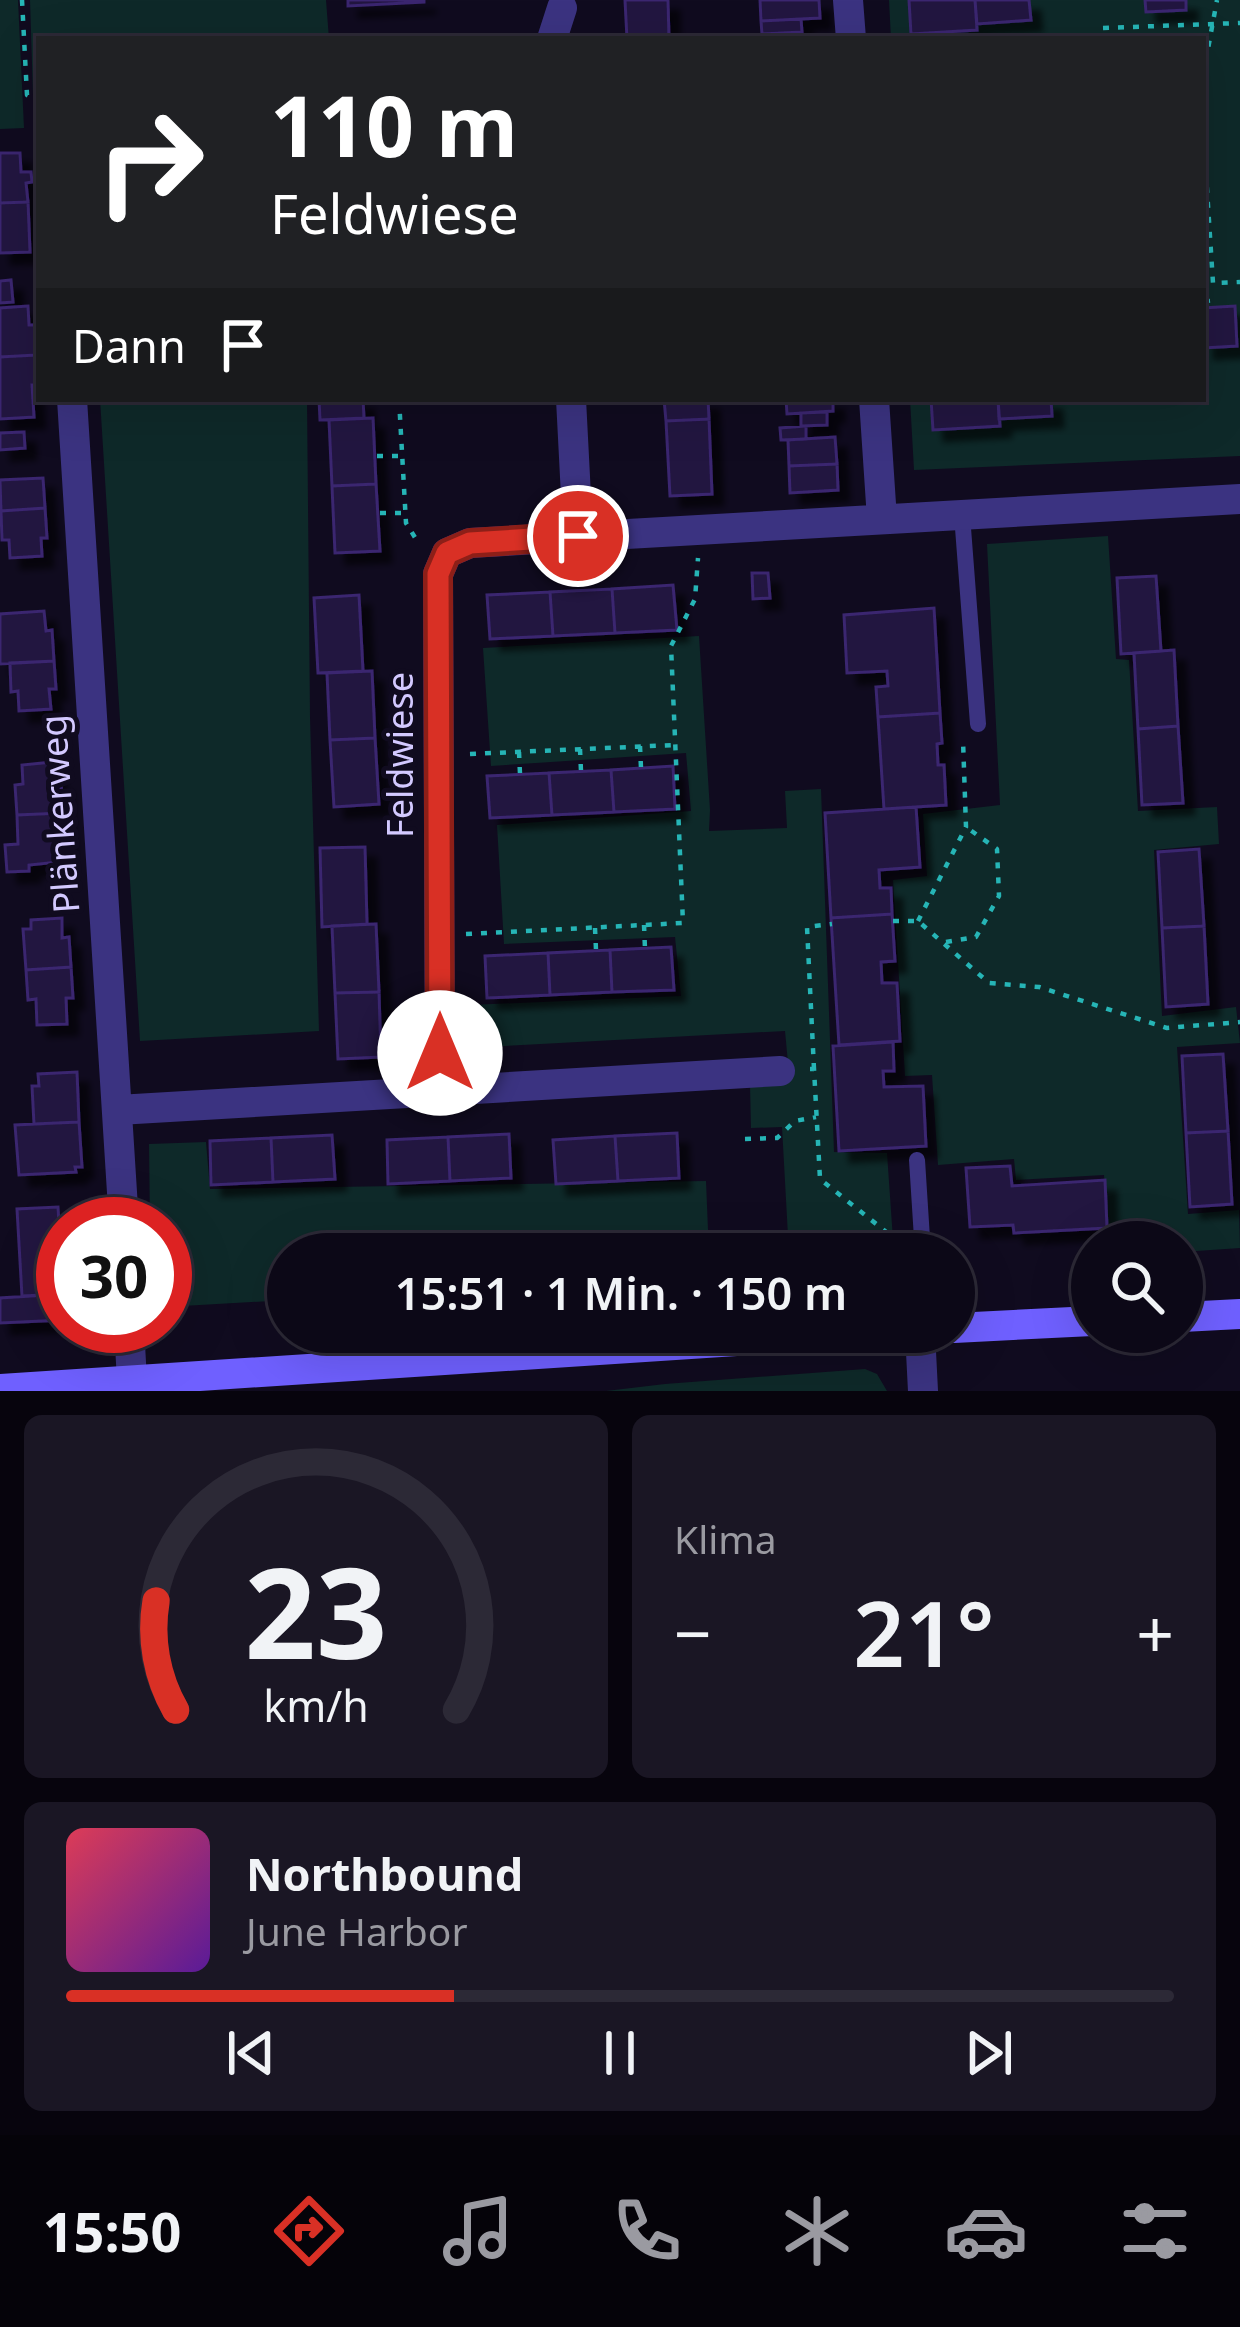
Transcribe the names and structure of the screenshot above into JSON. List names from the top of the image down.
{
  "streets": {
    "street": ["Feldwiese", "Plänkerweg"]
  },
  "page": {
    "turn": ["110 m", "Feldwiese"],
    "then": "Dann",
    "limit": "30",
    "trip": "15:51 · 1 Min. · 150 m",
    "tile": "Klima",
    "heat": ["−", "21°", "+"],
    "song": ["Northbound", "June Harbor"],
    "tabs": "15:50",
    "gauge": ["23", "km/h"]
  }
}
